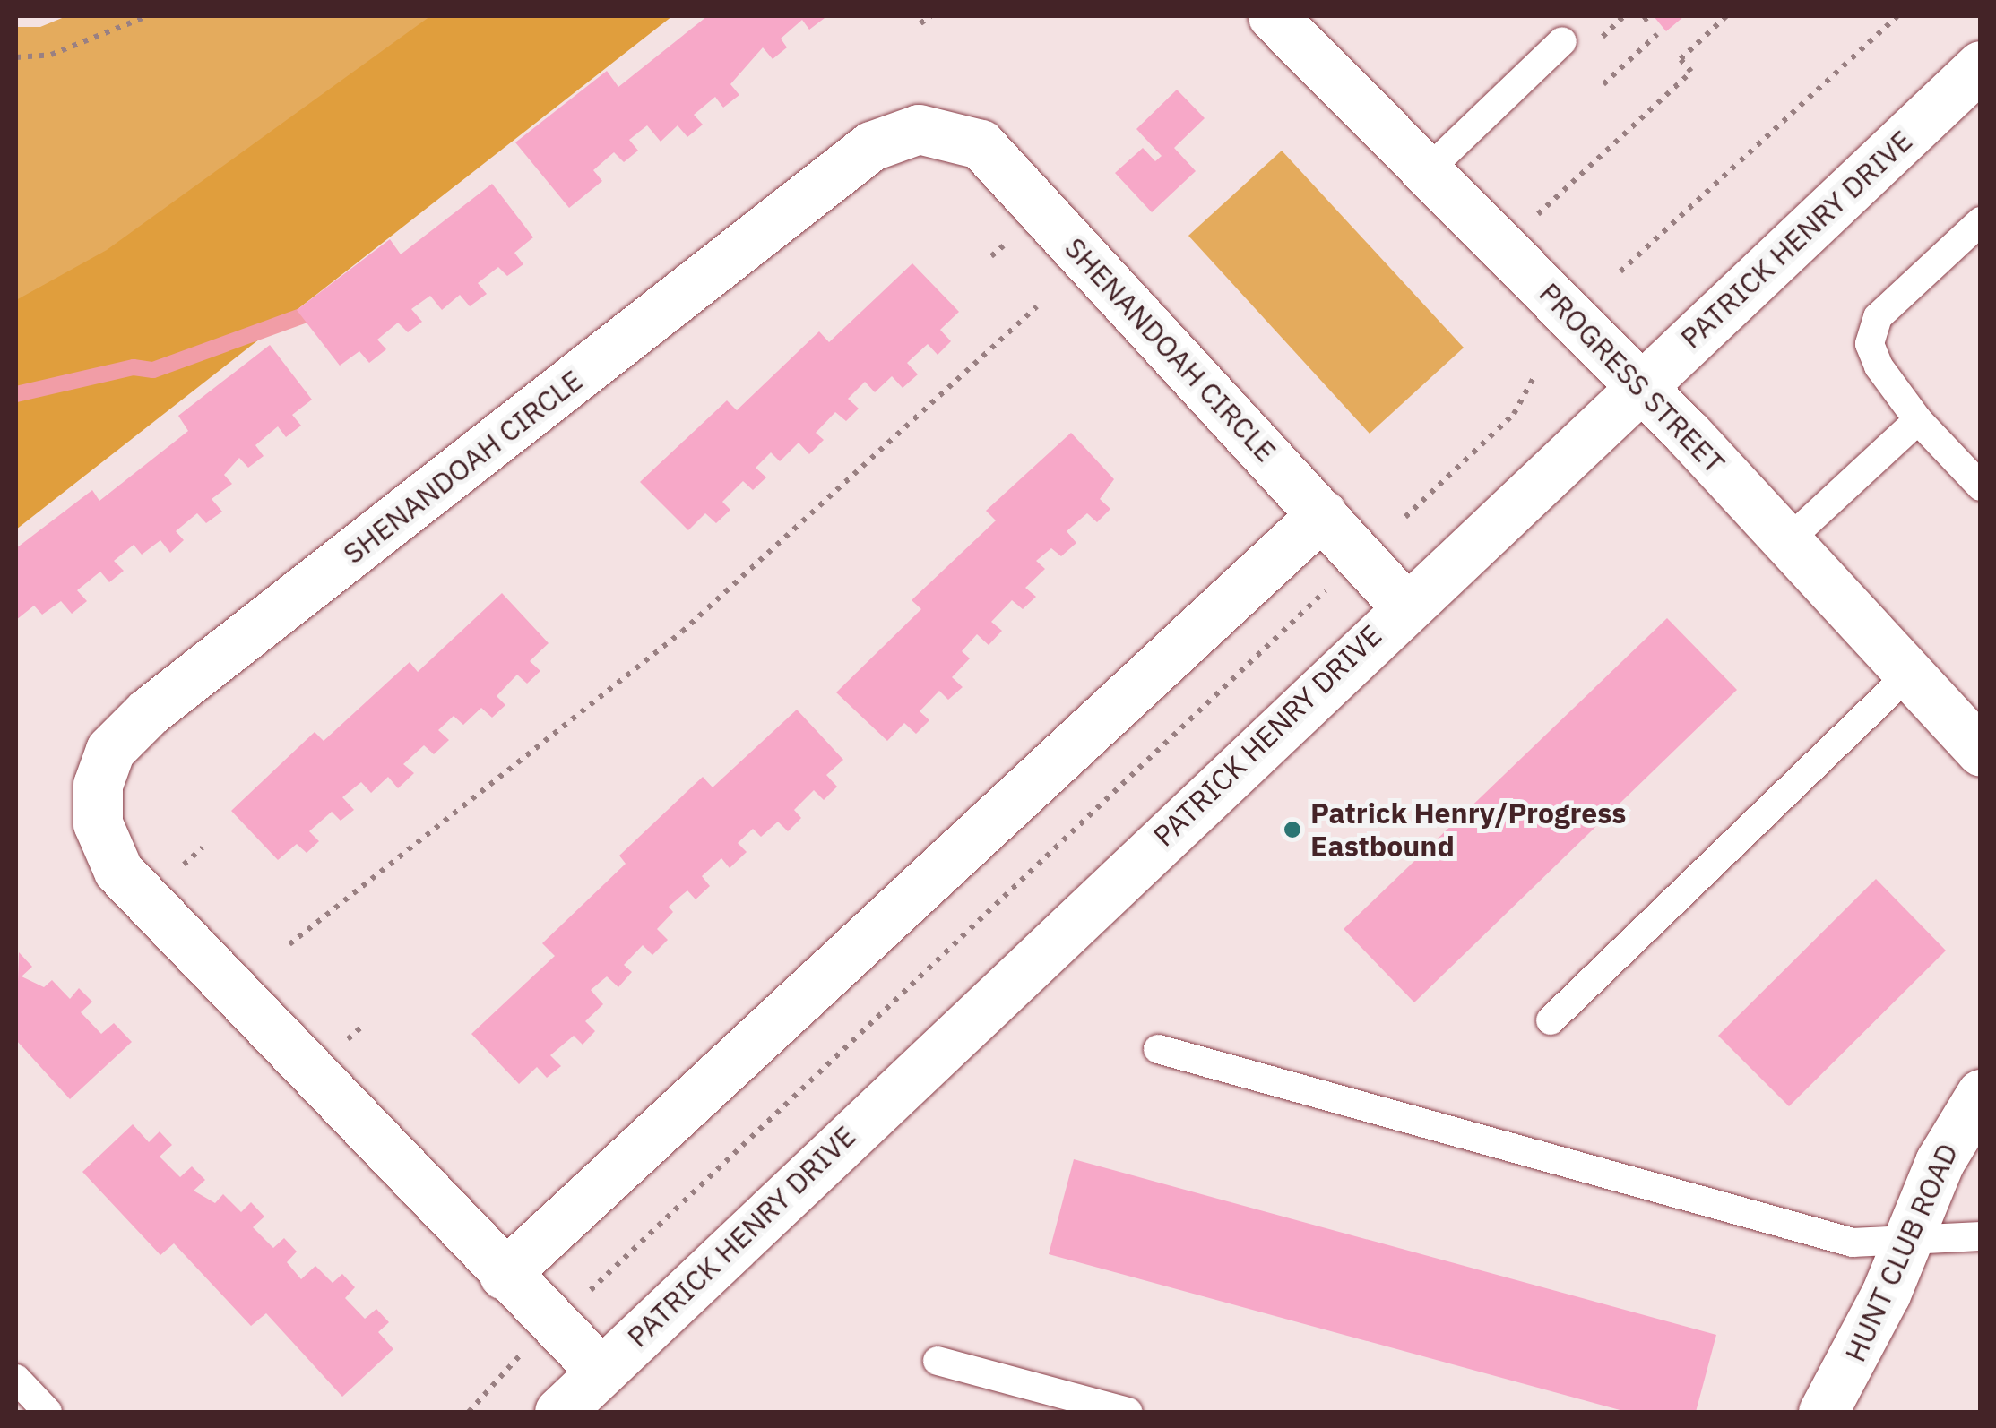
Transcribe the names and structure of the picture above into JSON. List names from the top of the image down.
{
  "streets": {
    "street": [
      "PATRICK HENRY DRIVE",
      "SHENANDOAH CIRCLE",
      "PROGRESS STREET",
      "HUNT CLUB ROAD"
    ]
  },
  "crossings": [
    ["PATRICK HENRY DRIVE", "SHENANDOAH CIRCLE"],
    ["PATRICK HENRY DRIVE", "PROGRESS STREET"]
  ],
  "places": ["Patrick Henry/Progress Eastbound"]
}
